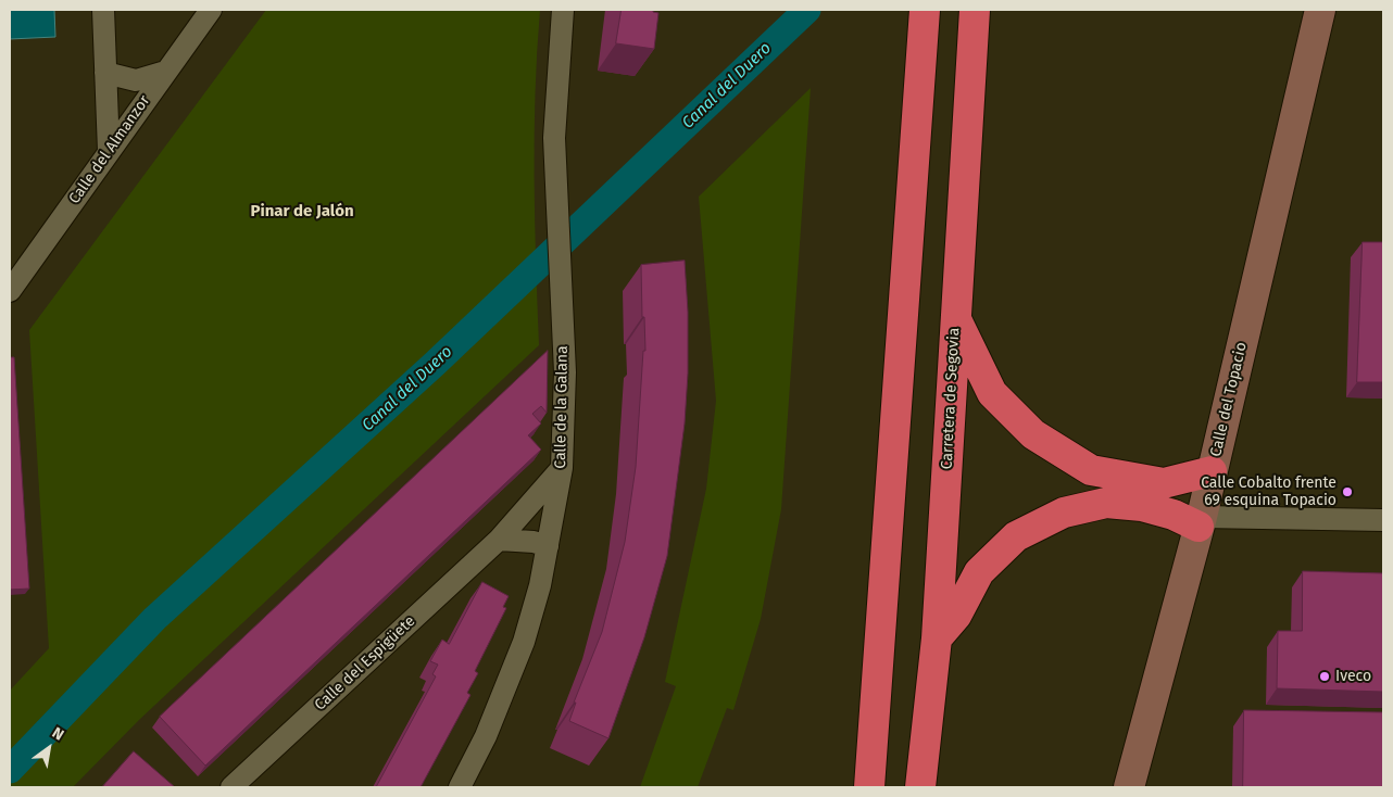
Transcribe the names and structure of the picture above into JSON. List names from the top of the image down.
{
  "streets": {
    "highway": ["Carretera de Segovia"],
    "street": [
      "Calle del Almanzor",
      "Calle del Topacio",
      "Calle de la Galana",
      "Calle del Espigüete"
    ]
  },
  "crossings": [
    ["Calle de la Galana", "Calle del Espigüete"]
  ],
  "districts": ["Pinar de Jalón"],
  "water": ["Canal del Duero"],
  "places": ["Calle Cobalto frente 69 esquina Topacio", "Iveco"],
  "north": "top right"
}
